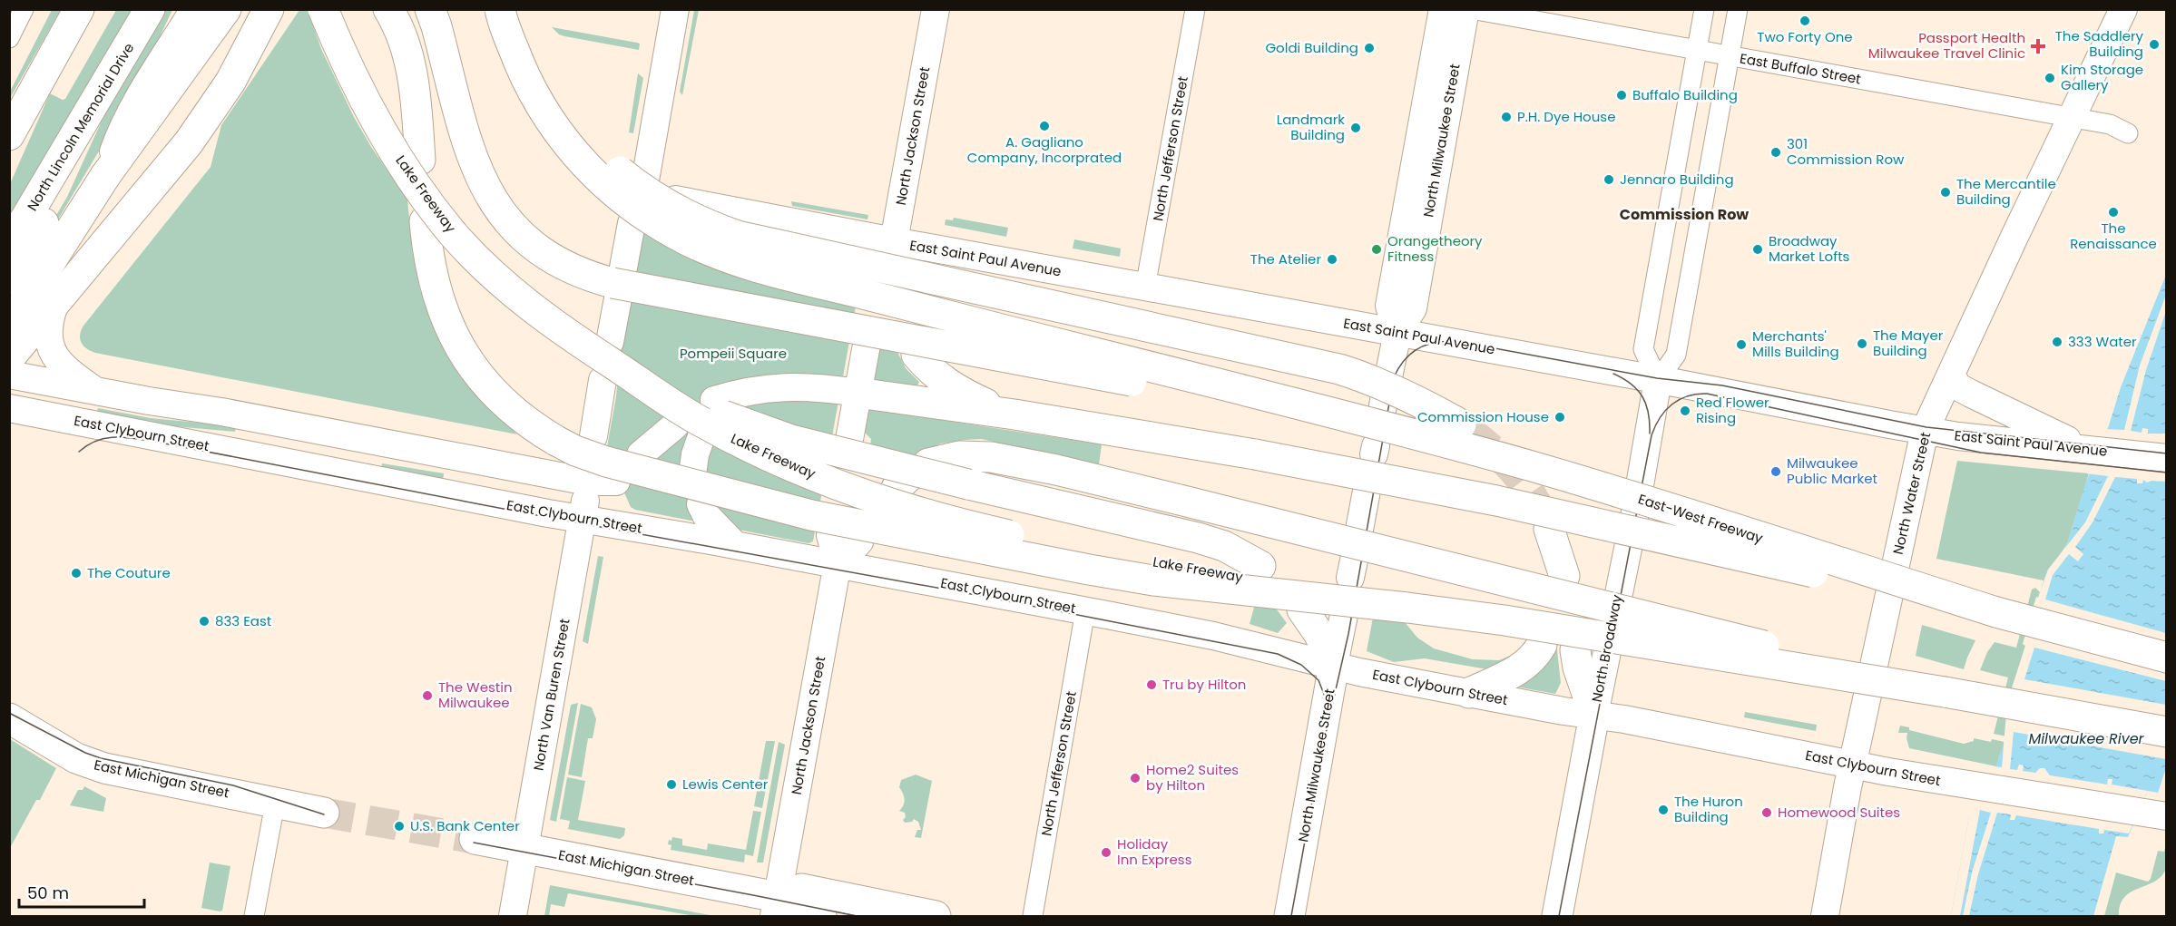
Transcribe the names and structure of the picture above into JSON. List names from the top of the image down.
{
  "streets": {
    "main road": [
      "North Lincoln Memorial Drive",
      "North Jackson Street",
      "North Milwaukee Street",
      "Lake Freeway",
      "East Saint Paul Avenue",
      "East Clybourn Street",
      "North Water Street",
      "East-West Freeway",
      "North Broadway",
      "North Van Buren Street",
      "East Michigan Street"
    ],
    "street": ["East Buffalo Street", "North Jefferson Street"]
  },
  "crossings": [
    ["East Buffalo Street", "North Water Street"],
    ["East Buffalo Street", "North Broadway"],
    ["North Jackson Street", "East Saint Paul Avenue"],
    ["North Jackson Street", "East Clybourn Street"],
    ["North Jackson Street", "East Michigan Street"],
    ["North Milwaukee Street", "East Saint Paul Avenue"],
    ["North Milwaukee Street", "East Clybourn Street"],
    ["North Jefferson Street", "East Saint Paul Avenue"],
    ["North Jefferson Street", "East Clybourn Street"],
    ["East Saint Paul Avenue", "North Water Street"],
    ["East Saint Paul Avenue", "North Broadway"],
    ["East Clybourn Street", "North Water Street"],
    ["East Clybourn Street", "North Broadway"],
    ["East Clybourn Street", "North Van Buren Street"],
    ["North Van Buren Street", "East Michigan Street"]
  ],
  "districts": ["Commission Row"],
  "water": ["Milwaukee River"],
  "parks": ["Pompeii Square"],
  "places": {
    "other": [
      "Two Forty One",
      "The Saddlery Building",
      "Goldi Building",
      "Kim Storage Gallery",
      "Buffalo Building",
      "P.H. Dye House",
      "A. Gagliano Company, Incorprated",
      "Landmark Building",
      "301 Commission Row",
      "Jennaro Building",
      "The Mercantile Building",
      "The Renaissance",
      "Orangetheory Fitness",
      "Broadway Market Lofts",
      "The Atelier",
      "333 Water",
      "The Mayer Building",
      "Merchants' Mills Building",
      "Red Flower Rising",
      "Commission House",
      "Milwaukee Public Market",
      "The Couture",
      "833 East",
      "Tru by Hilton",
      "The Westin Milwaukee",
      "Home2 Suites by Hilton",
      "Lewis Center",
      "The Huron Building",
      "Homewood Suites",
      "U.S. Bank Center",
      "Holiday Inn Express"
    ],
    "health": ["Passport Health Milwaukee Travel Clinic"]
  },
  "scale_bar": "50 m"
}
